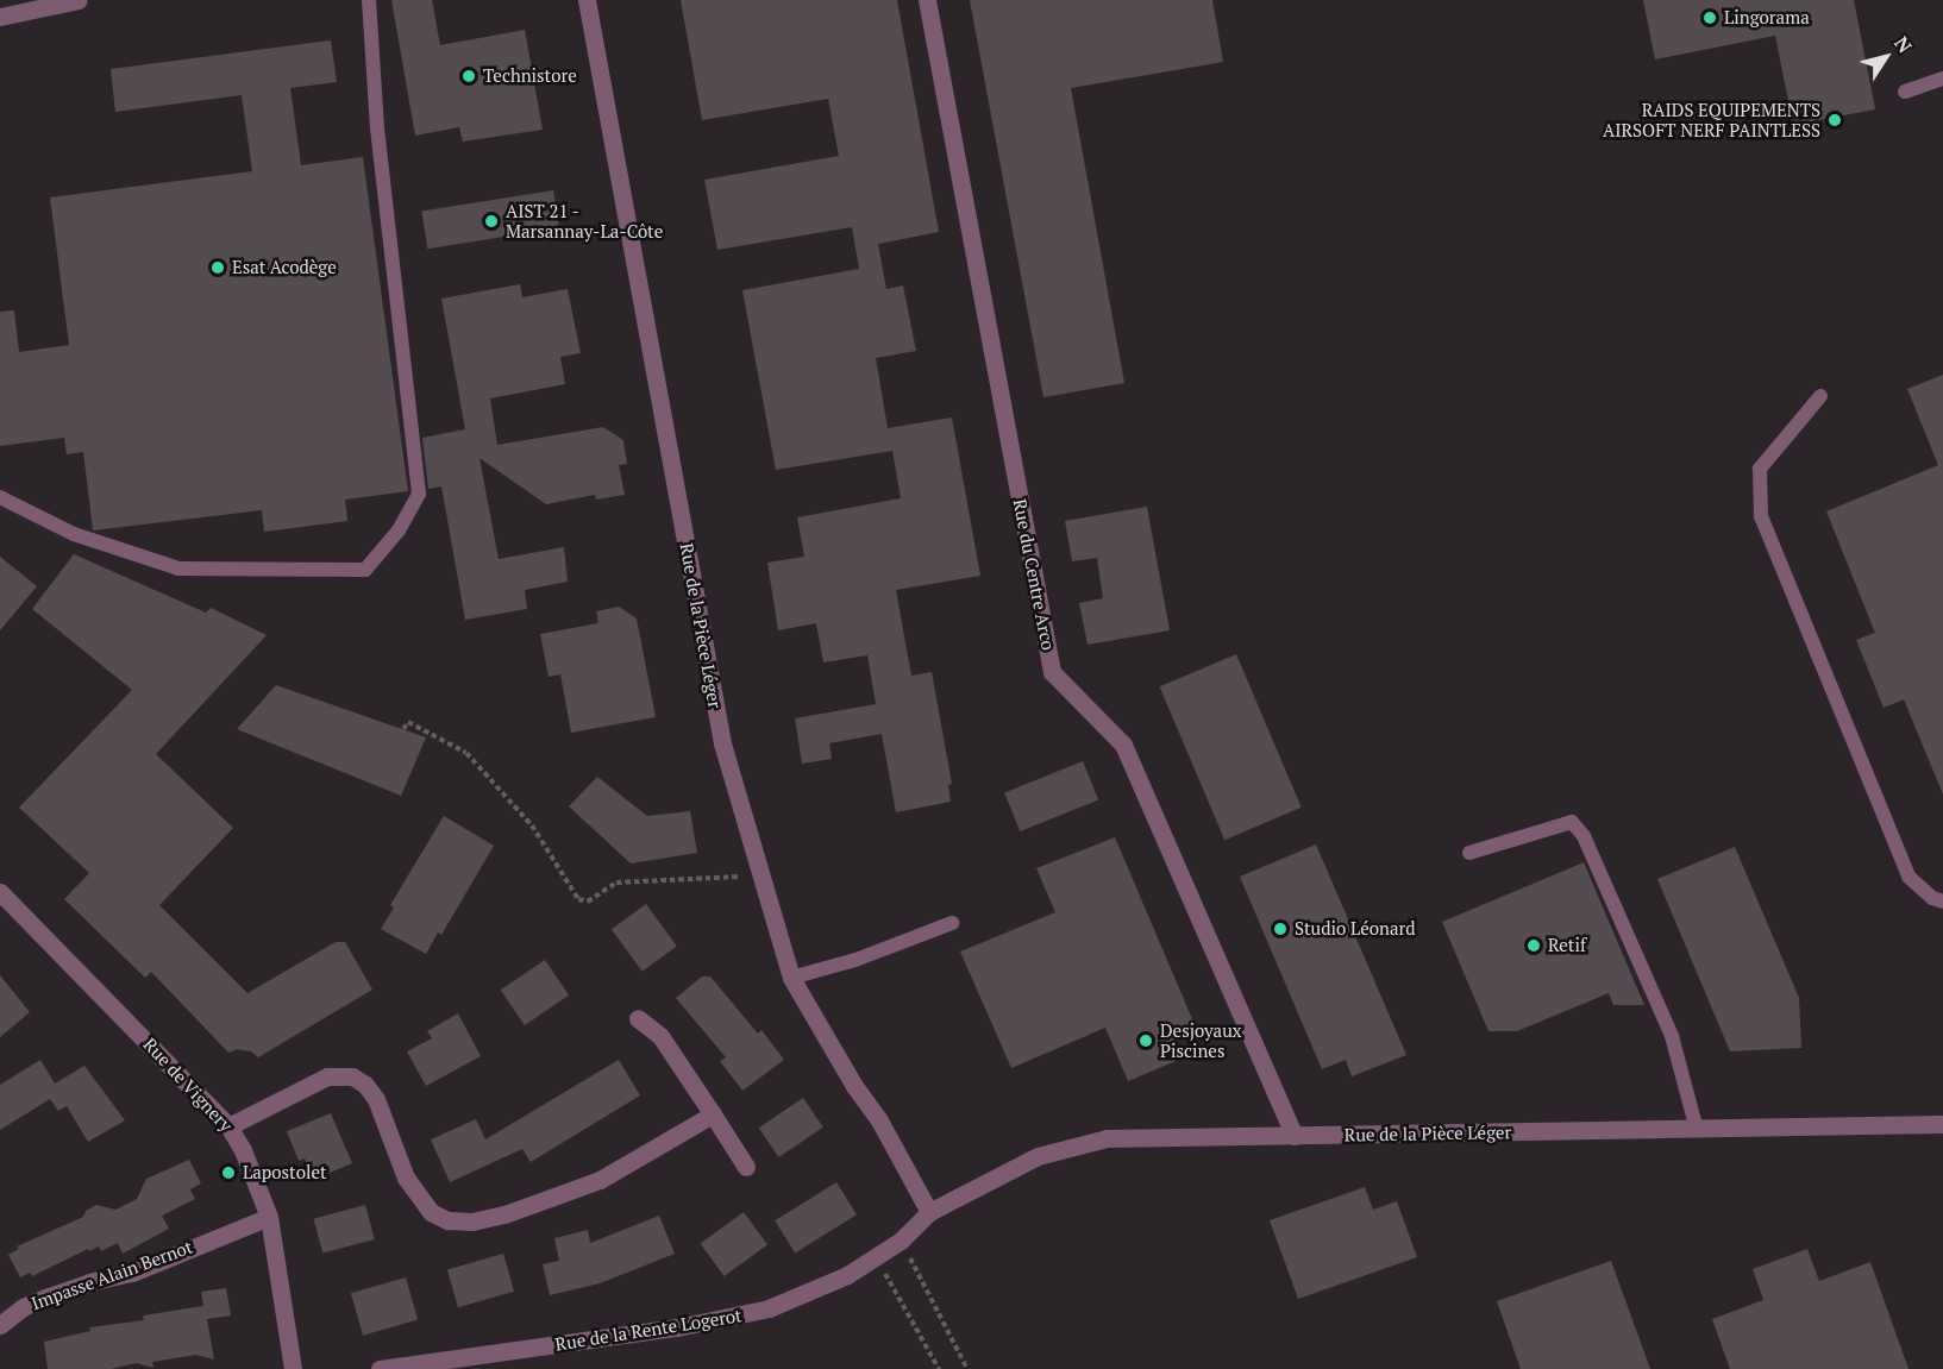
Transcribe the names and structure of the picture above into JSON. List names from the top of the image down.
{
  "streets": {
    "street": [
      "Rue du Centre Arco",
      "Rue de la Pièce Léger",
      "Rue de Vignery",
      "Impasse Alain Bernot",
      "Rue de la Rente Logerot"
    ]
  },
  "crossings": [
    ["Rue du Centre Arco", "Rue de la Pièce Léger"],
    ["Rue de la Pièce Léger", "Rue de la Rente Logerot"],
    ["Rue de Vignery", "Impasse Alain Bernot"]
  ],
  "places": [
    "Lingorama",
    "Technistore",
    "RAIDS EQUIPEMENTS AIRSOFT NERF PAINTLESS",
    "AIST 21 - Marsannay-La-Côte",
    "Esat Acodège",
    "Studio Léonard",
    "Retif",
    "Desjoyaux Piscines",
    "Lapostolet"
  ],
  "north": "top right"
}
